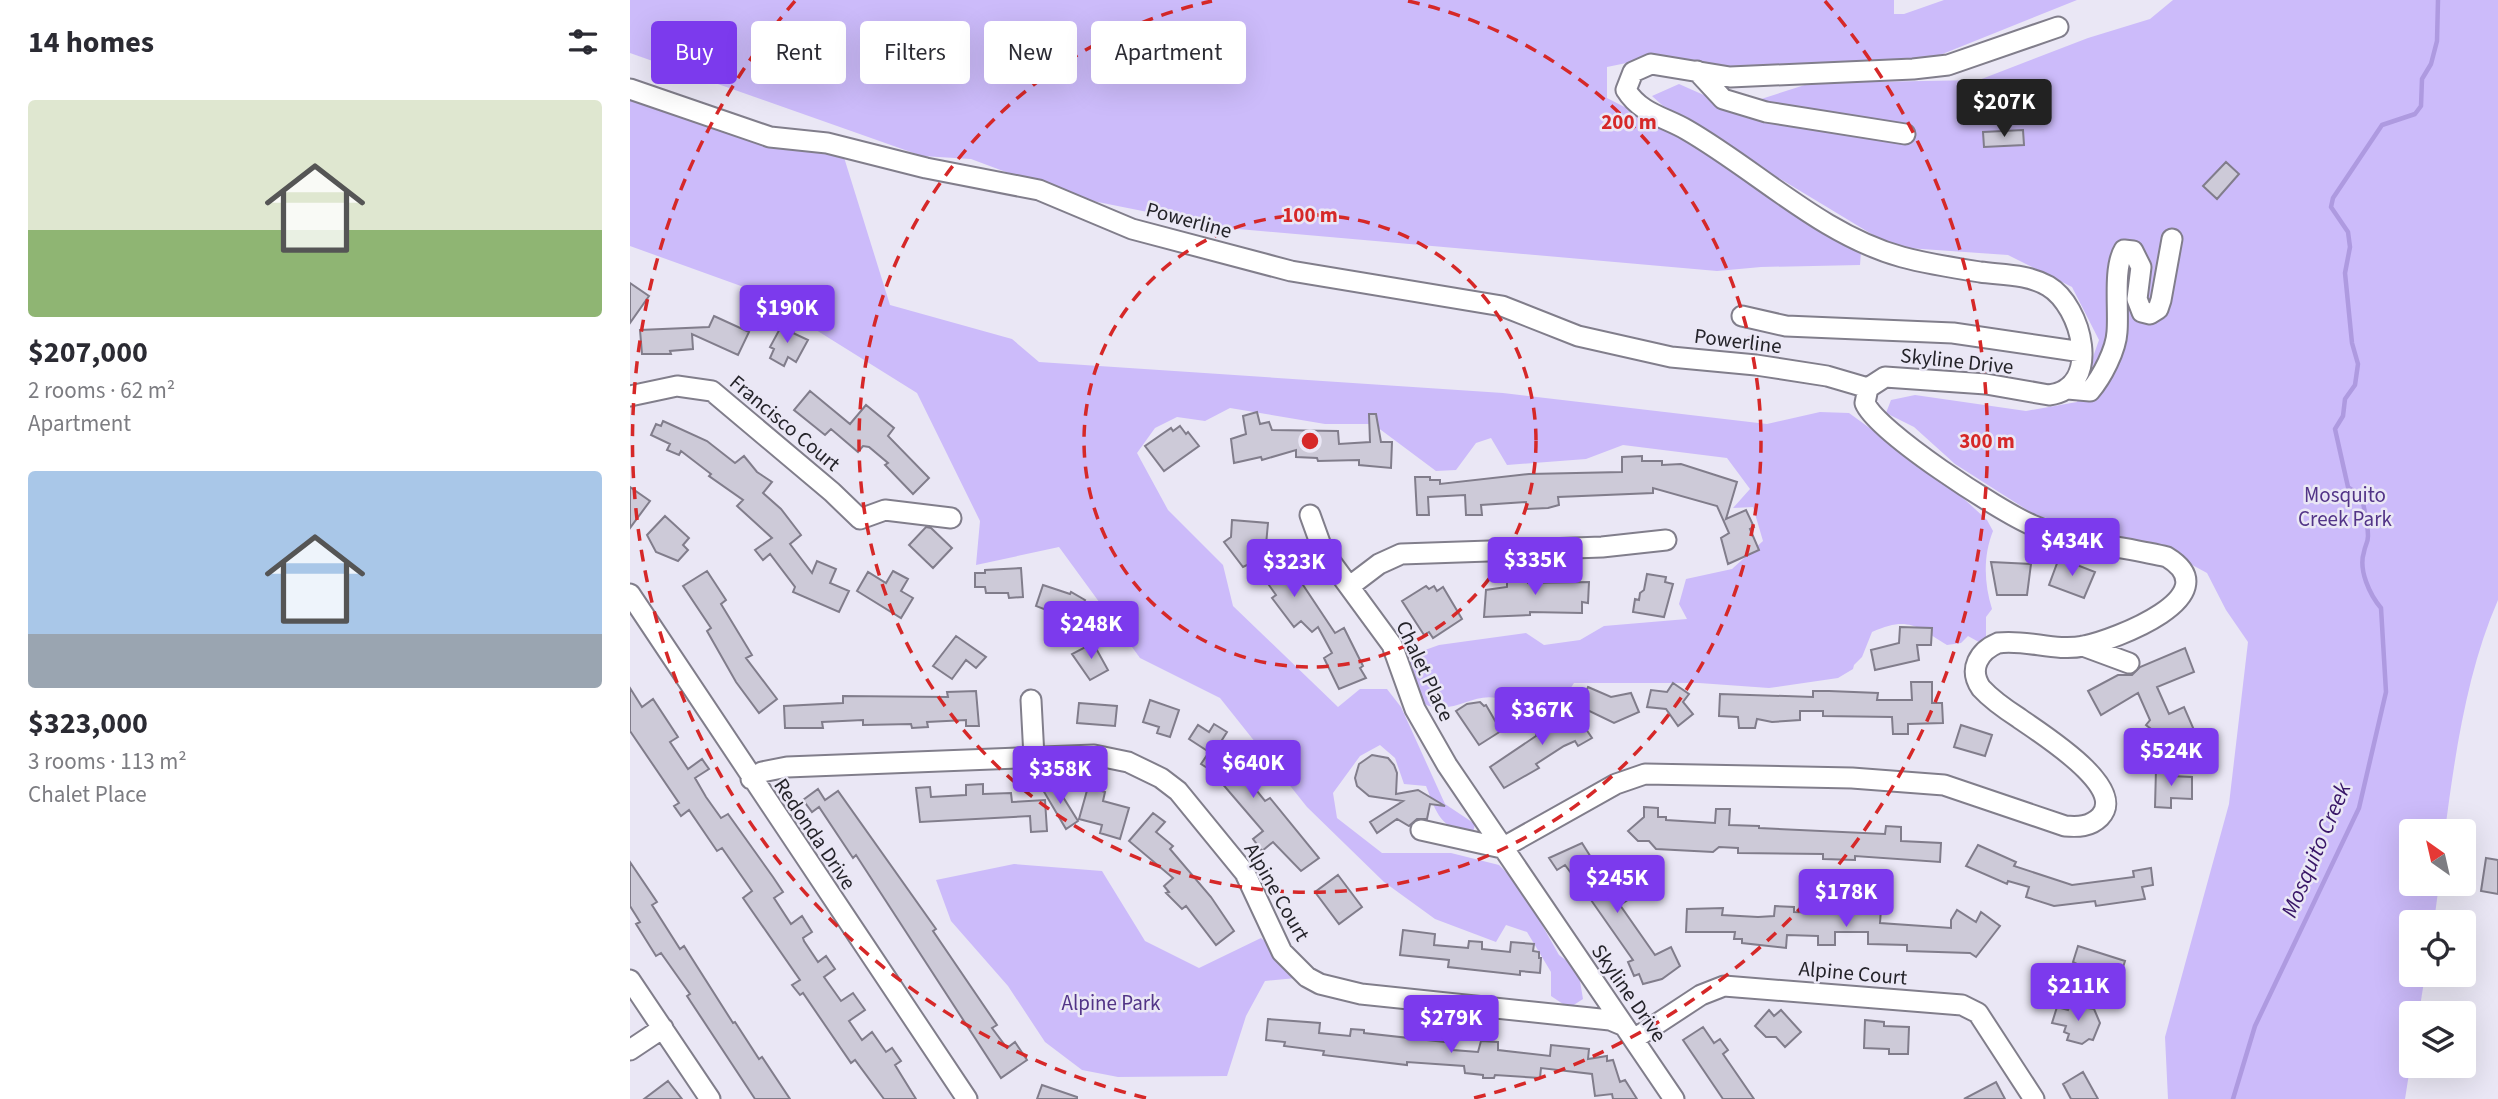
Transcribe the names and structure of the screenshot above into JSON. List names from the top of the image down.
{
  "streets": {
    "street": [
      "Powerline",
      "Skyline Drive",
      "Francisco Court",
      "Chalet Place",
      "Redonda Drive",
      "Alpine Court"
    ]
  },
  "crossings": [
    ["Powerline", "Skyline Drive"],
    ["Skyline Drive", "Chalet Place"],
    ["Skyline Drive", "Alpine Court"],
    ["Redonda Drive", "Alpine Court"]
  ],
  "water": ["Mosquito Creek"],
  "parks": ["Mosquito Creek Park", "Alpine Park"],
  "north": "top left",
  "page": {
    "heading": "14 homes",
    "chip": [
      "Buy",
      "Rent",
      "Filters",
      "New",
      "Apartment"
    ],
    "price": [
      "$207K",
      "$190K",
      "$434K",
      "$335K",
      "$323K",
      "$248K",
      "$367K",
      "$524K",
      "$640K",
      "$358K",
      "$245K",
      "$178K",
      "$211K",
      "$279K"
    ],
    "list": [
      {
        "name": "$207,000",
        "note": "2 rooms · 62 m² · Apartment"
      },
      {
        "name": "$323,000",
        "note": "3 rooms · 113 m² · Chalet Place"
      }
    ]
  },
  "rings": ["200 m", "100 m", "300 m"]
}
